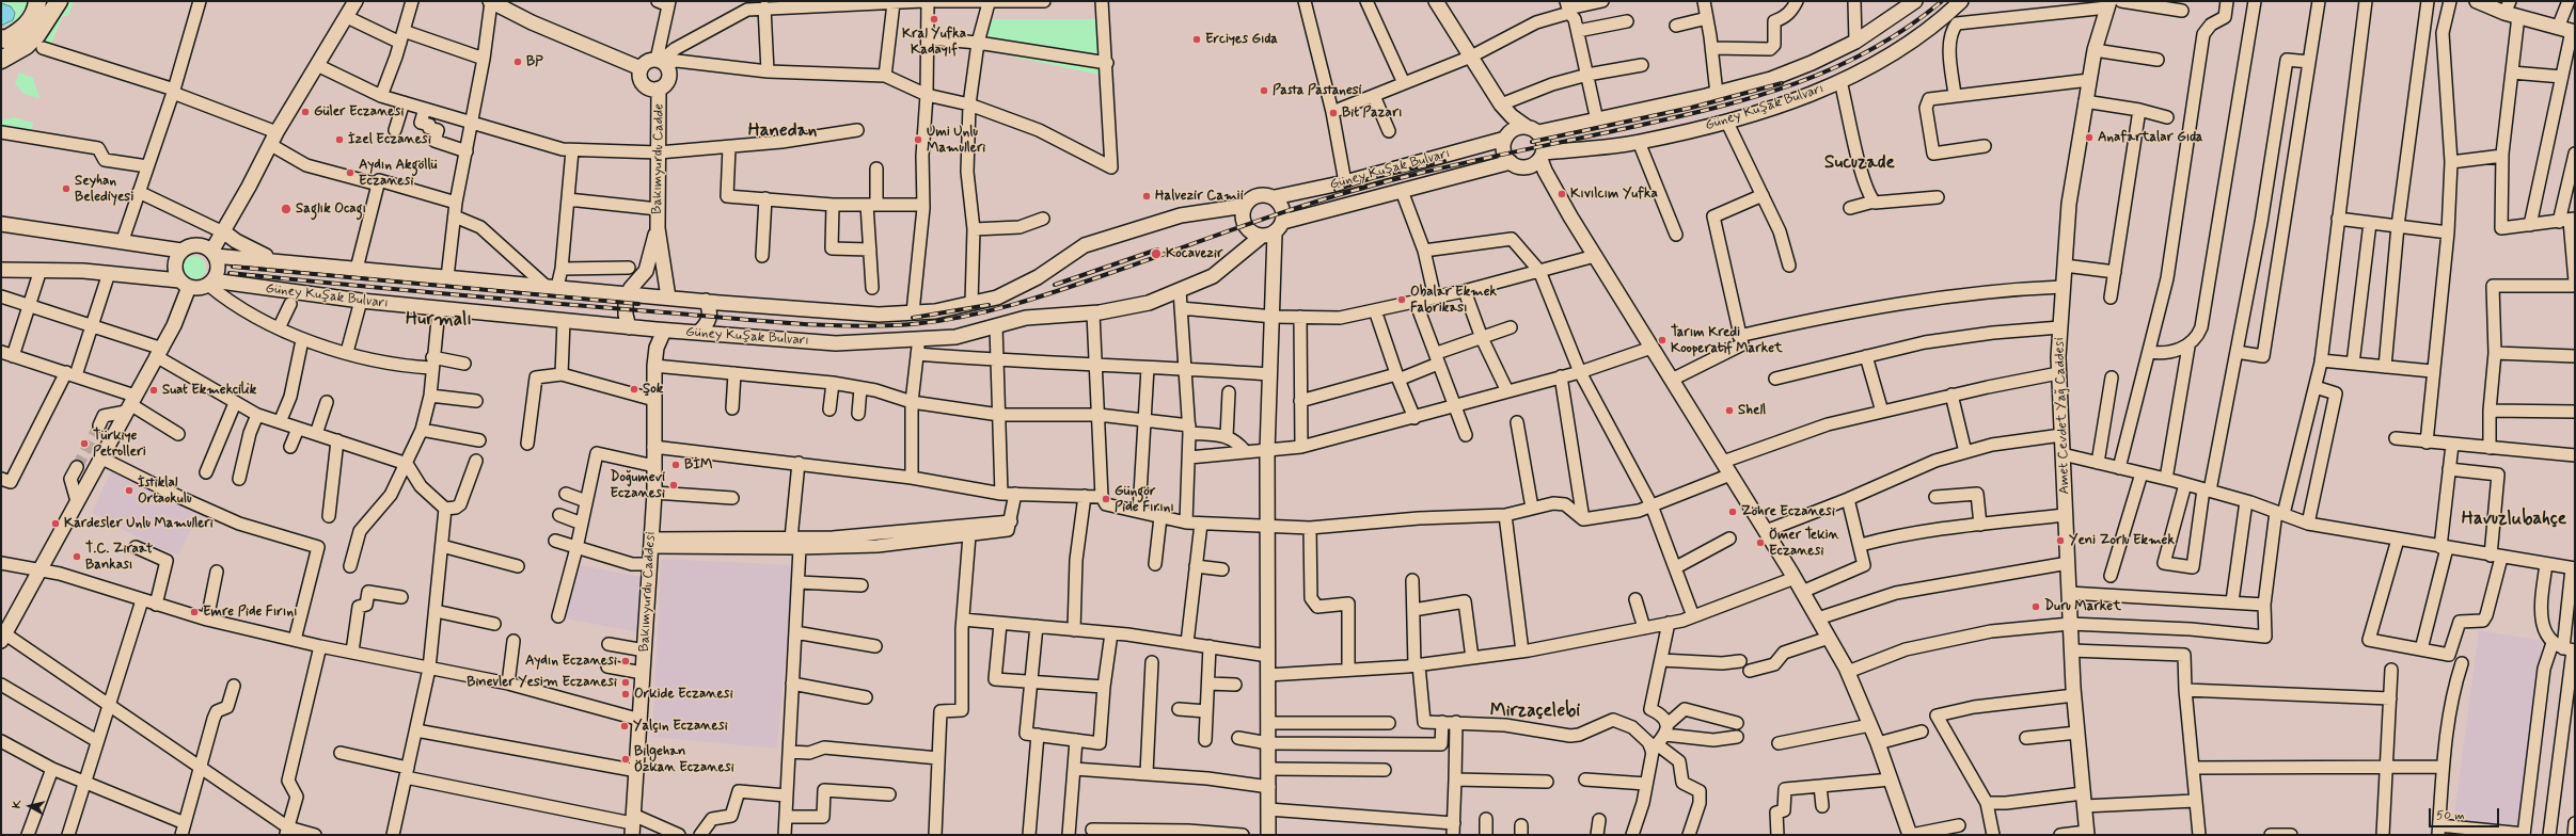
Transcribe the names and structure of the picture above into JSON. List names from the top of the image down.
{
  "streets": {
    "main road": [
      "Güney Kuşak Bulvarı",
      "Bakımyurdu Cadde",
      "Amet Cevdet Yağ Caddesi",
      "Bakımyurdu Caddesi"
    ]
  },
  "crossings": [
    ["Güney Kuşak Bulvarı", "Bakımyurdu Caddesi"]
  ],
  "districts": [
    "Hanedan",
    "Sucuzade",
    "Hurmalı",
    "Havuzlubahçe",
    "Mirzaçelebi"
  ],
  "places": [
    "Kral Yufka Kadayıf",
    "Erciyes Gıda",
    "BP",
    "Pasta Pastanesi",
    "Güler Eczanesi",
    "Bit Pazarı",
    "Anafartalar Gıda",
    "İzel Eczanesi",
    "Umi Unlu Mamulleri",
    "Aydın Akgöllü Eczanesi",
    "Seyhan Belediyesi",
    "Kıvılcım Yufka",
    "Halvezir Camii",
    "Saglık Ocagı",
    "Kocavezir",
    "Obalar Ekmek Fabrikası",
    "Tarım Kredi Kooperatif Market",
    "Şok",
    "Suat Ekmekcilik",
    "Shell",
    "Türkiye Petrolleri",
    "BİM",
    "Doğumevi Eczanesi",
    "İstiklal Ortaokulu",
    "Güngör Pide Fırını",
    "Zöhre Eczanesi",
    "Kardesler Unlu Mamulleri",
    "Yeni Zorlu Ekmek",
    "Ömer Tekin Eczanesi",
    "T.C. Ziraat Bankası",
    "Duru Market",
    "Emre Pide Fırını",
    "Aydın Eczanesi",
    "Binevler Yesim Eczanesi",
    "Orkide Eczanesi",
    "Yalçın Eczanesi",
    "Bilgehan Özkan Eczanesi"
  ],
  "scale_bar": "50 m",
  "north": "left"
}
